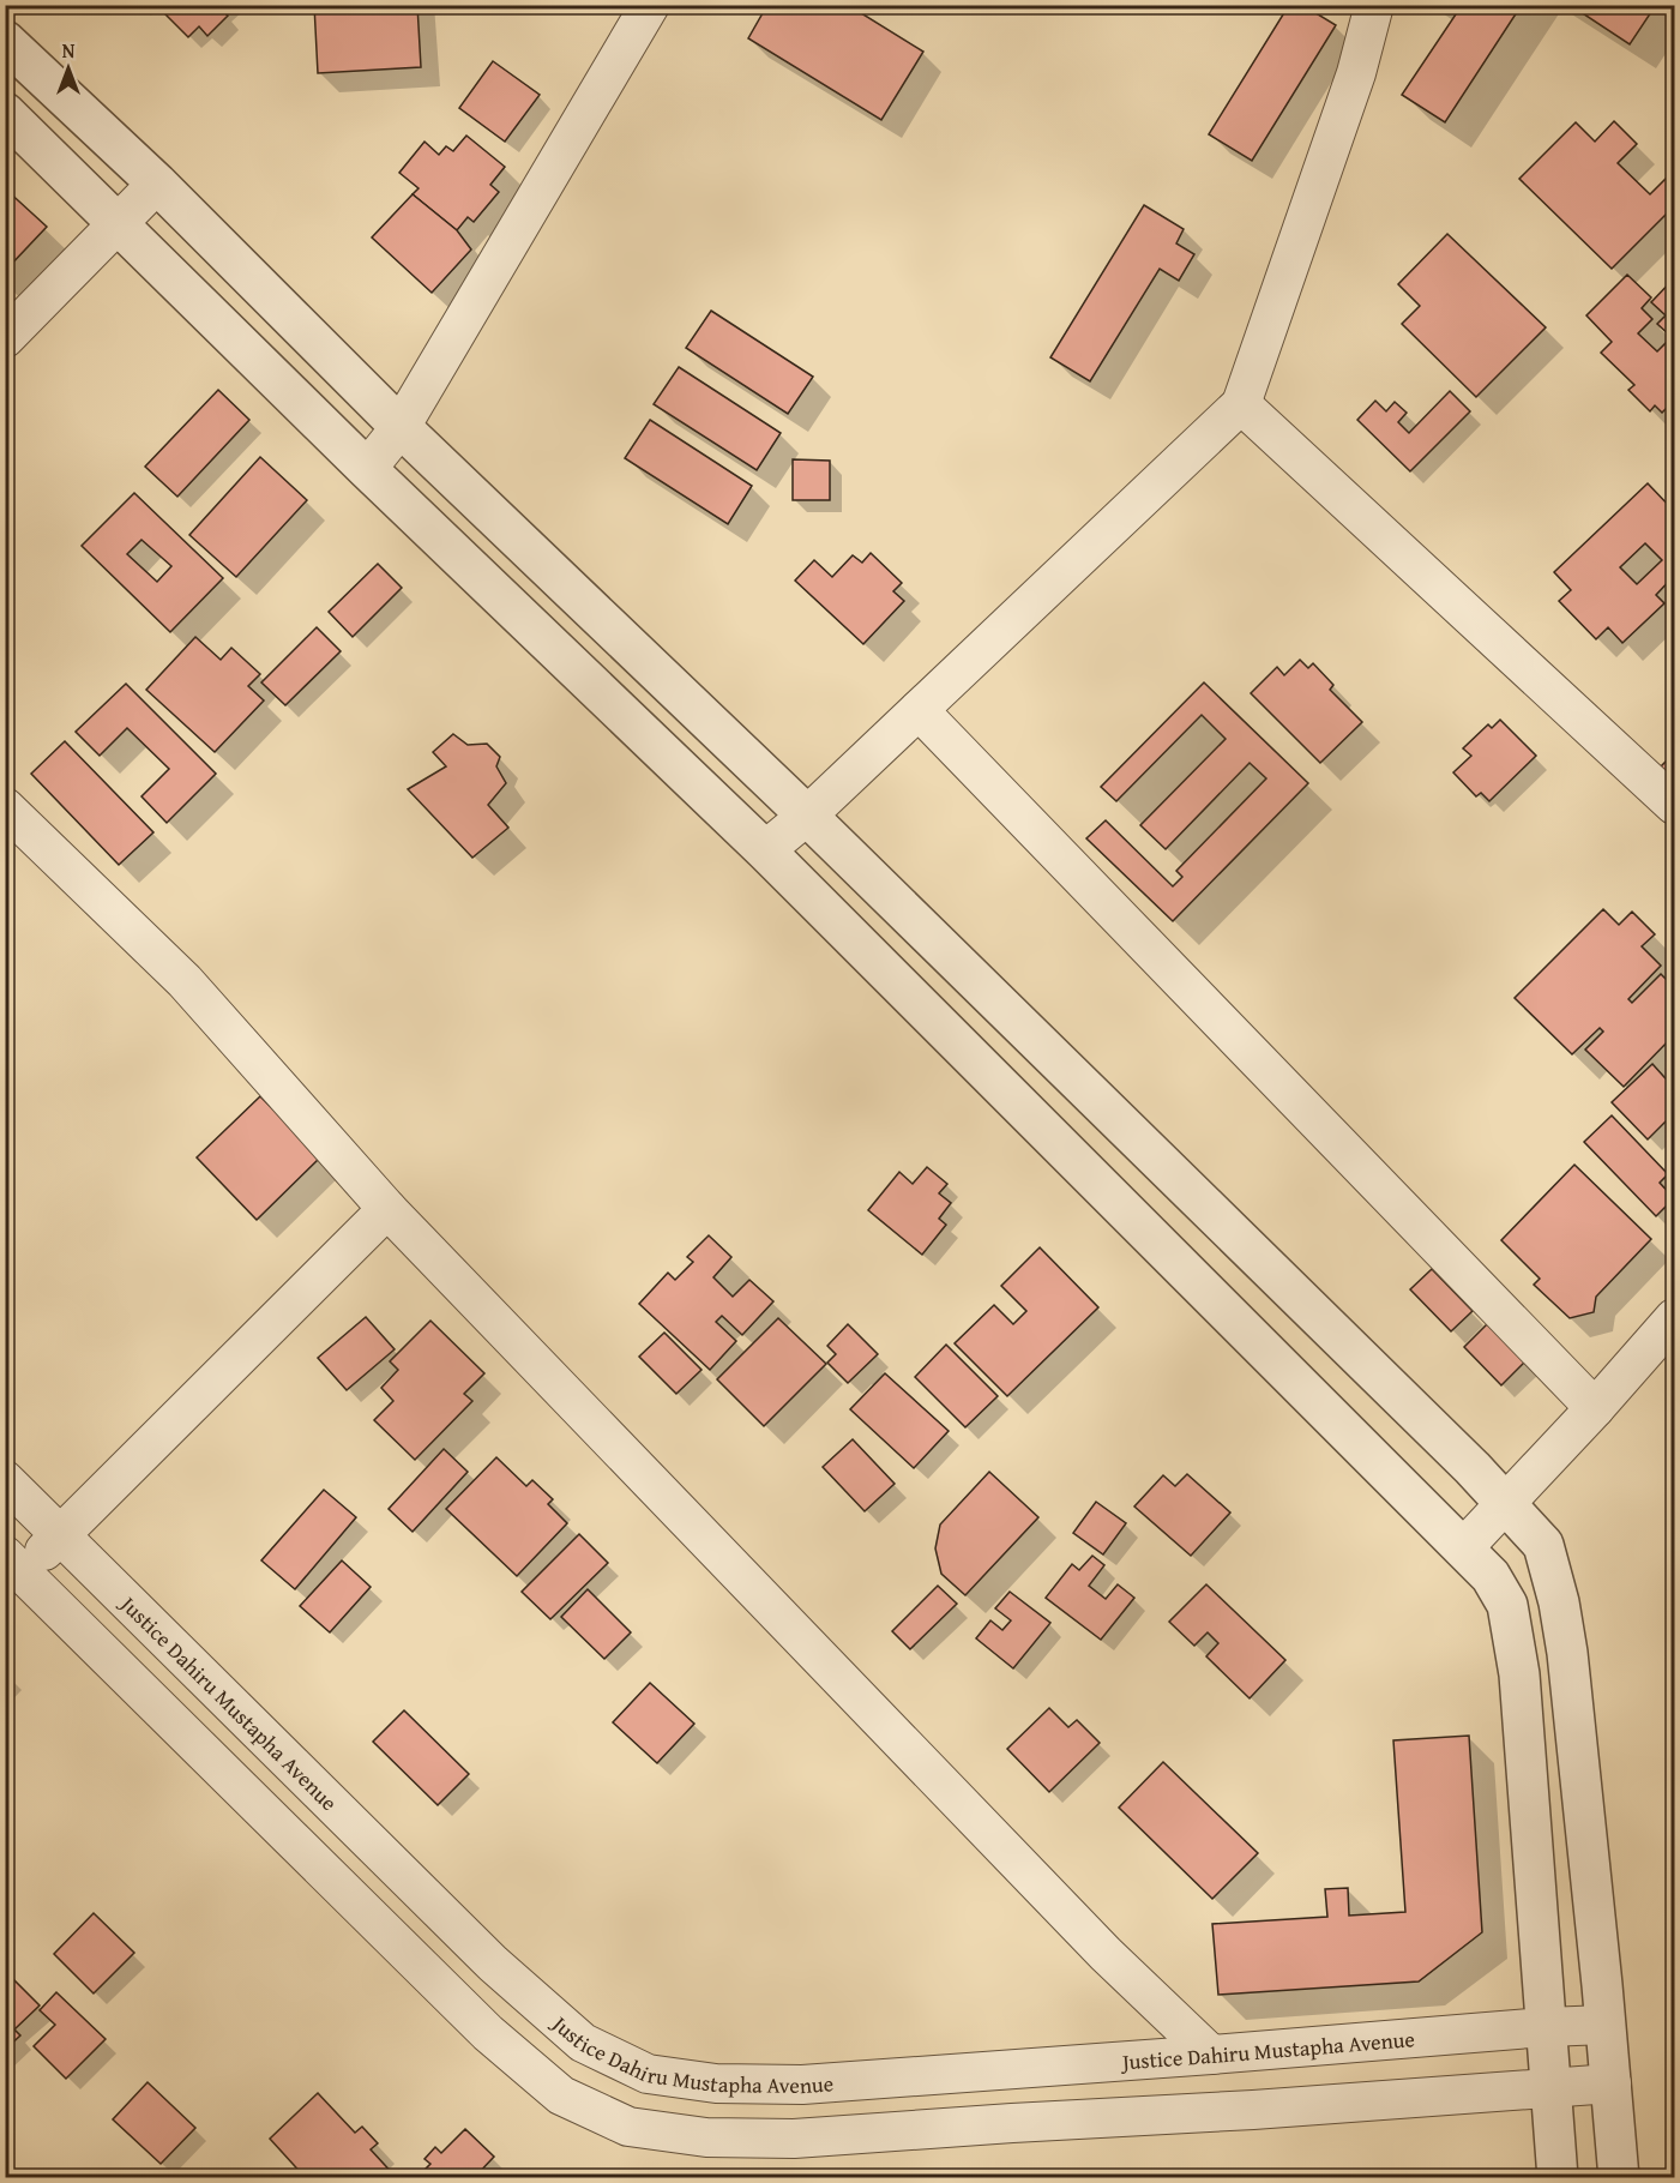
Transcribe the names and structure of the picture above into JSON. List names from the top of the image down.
{
  "streets": {
    "street": ["Justice Dahiru Mustapha Avenue"]
  },
  "north": "top"
}
